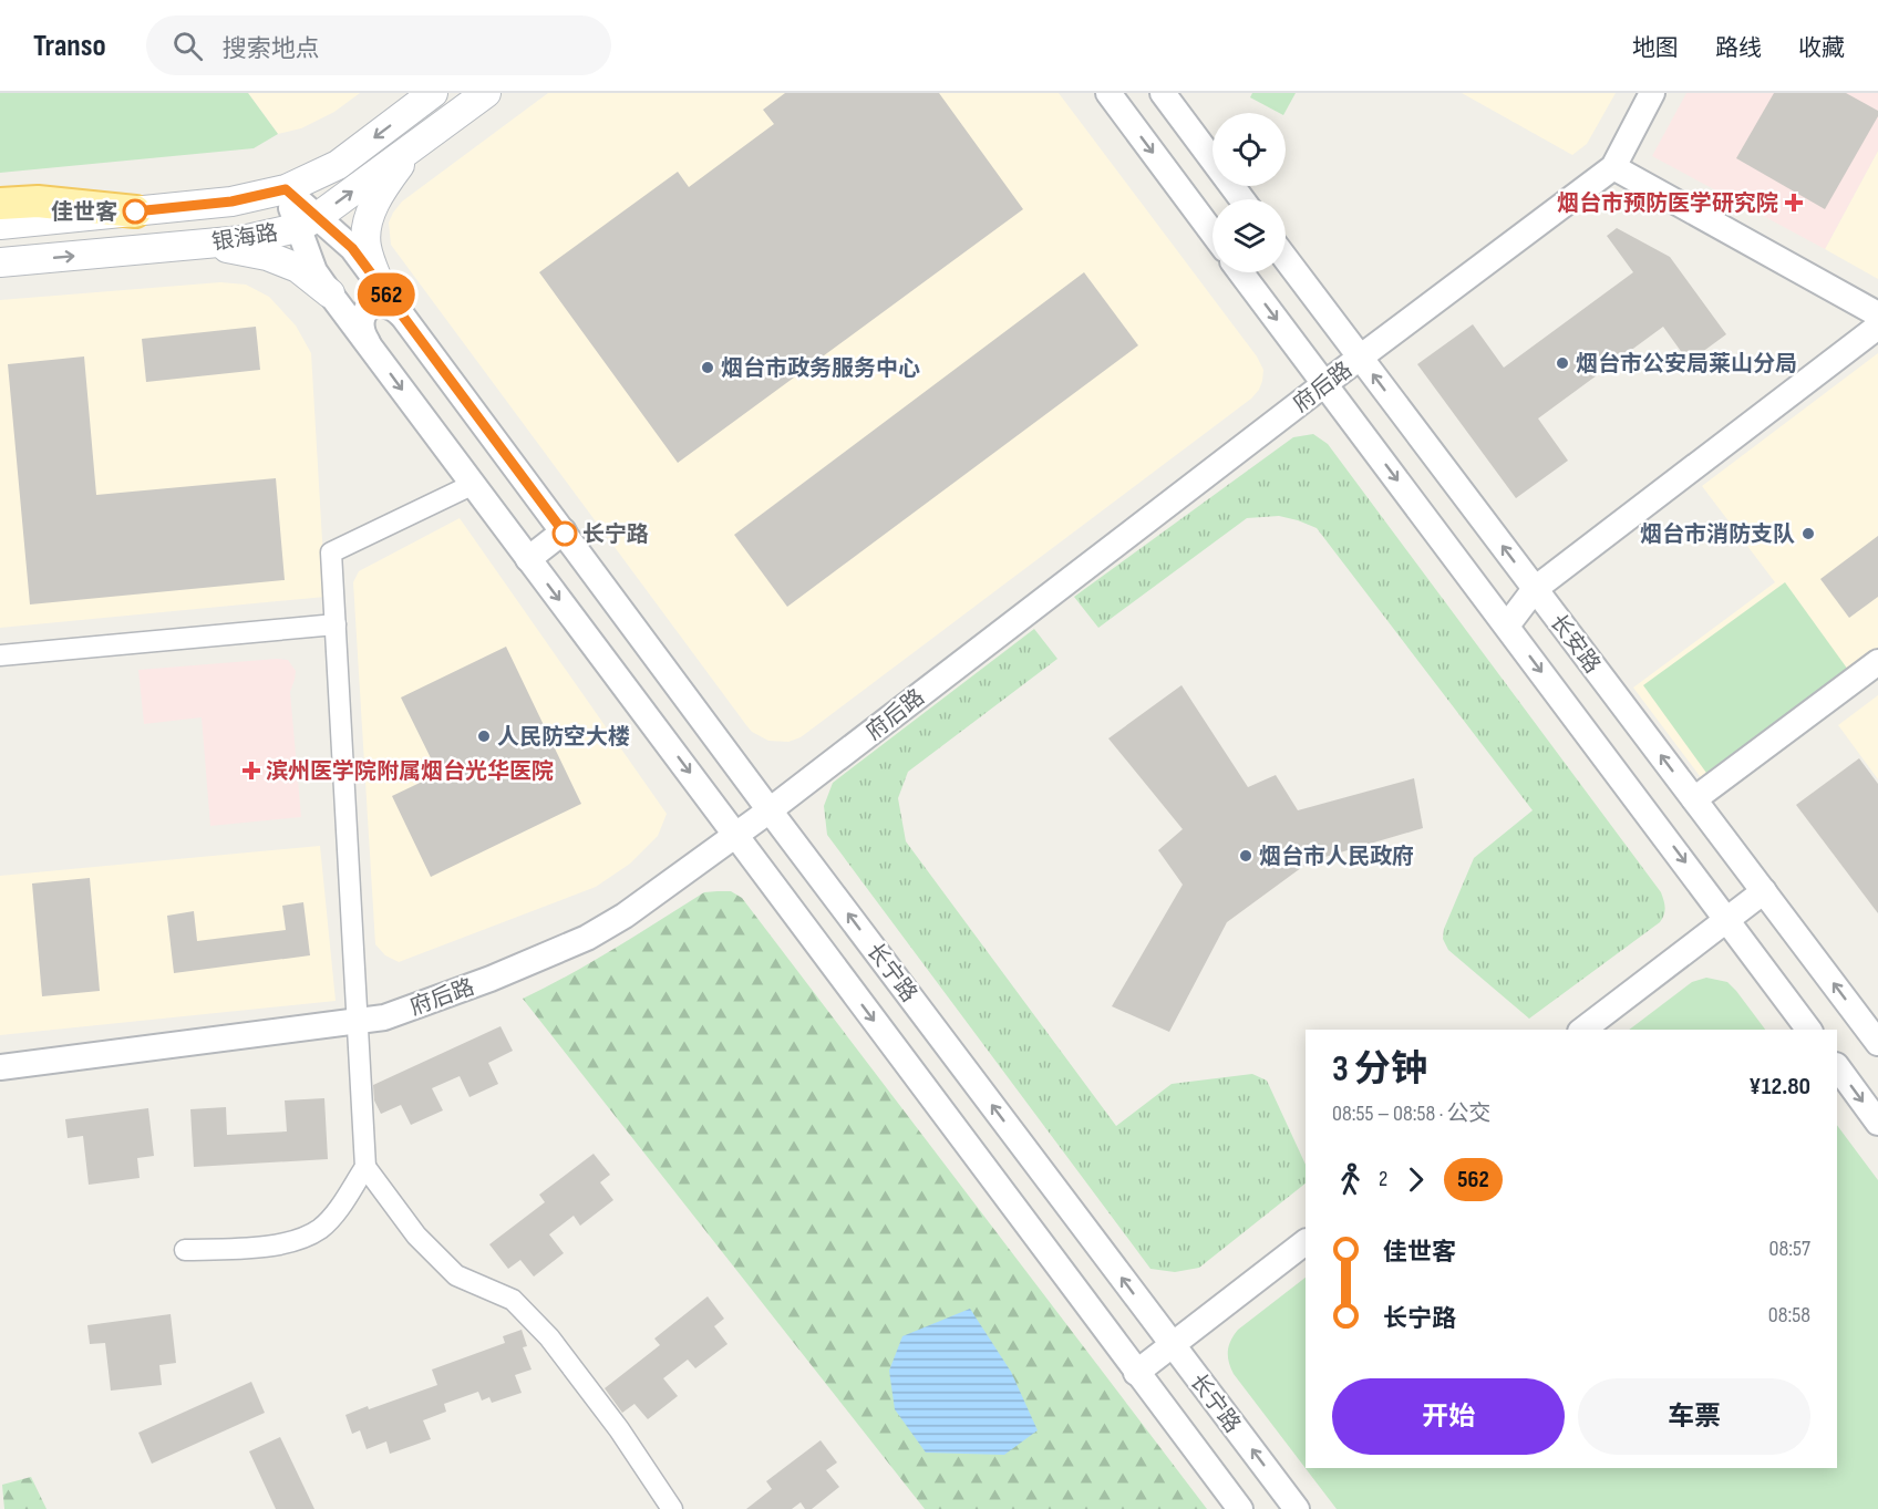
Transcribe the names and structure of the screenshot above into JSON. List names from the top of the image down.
{
  "streets": {
    "main road": ["银海路"],
    "street": ["府后路", "长安路", "长宁路"]
  },
  "crossings": [
    ["银海路", "长宁路"],
    ["府后路", "长安路"],
    ["府后路", "长宁路"]
  ],
  "places": {
    "health": ["烟台市预防医学研究院", "滨州医学院附属烟台光华医院"],
    "other": [
      "佳世客",
      "烟台市公安局莱山分局",
      "烟台市政务服务中心",
      "长宁路",
      "烟台市消防支队",
      "人民防空大楼",
      "烟台市人民政府"
    ]
  },
  "lines": ["bus line 562"],
  "page": {
    "header": "Transo",
    "search": "搜索地点",
    "nav": ["地图", "路线", "收藏"],
    "on_map": "562",
    "heading": ["3 分钟", "08:55 – 08:58 · 公交", "¥12.80"],
    "legs": ["2", "562"],
    "list": [
      {
        "name": "佳世客",
        "value": "08:57"
      },
      {
        "name": "长宁路",
        "value": "08:58"
      }
    ],
    "buttons": ["开始", "车票"]
  }
}
